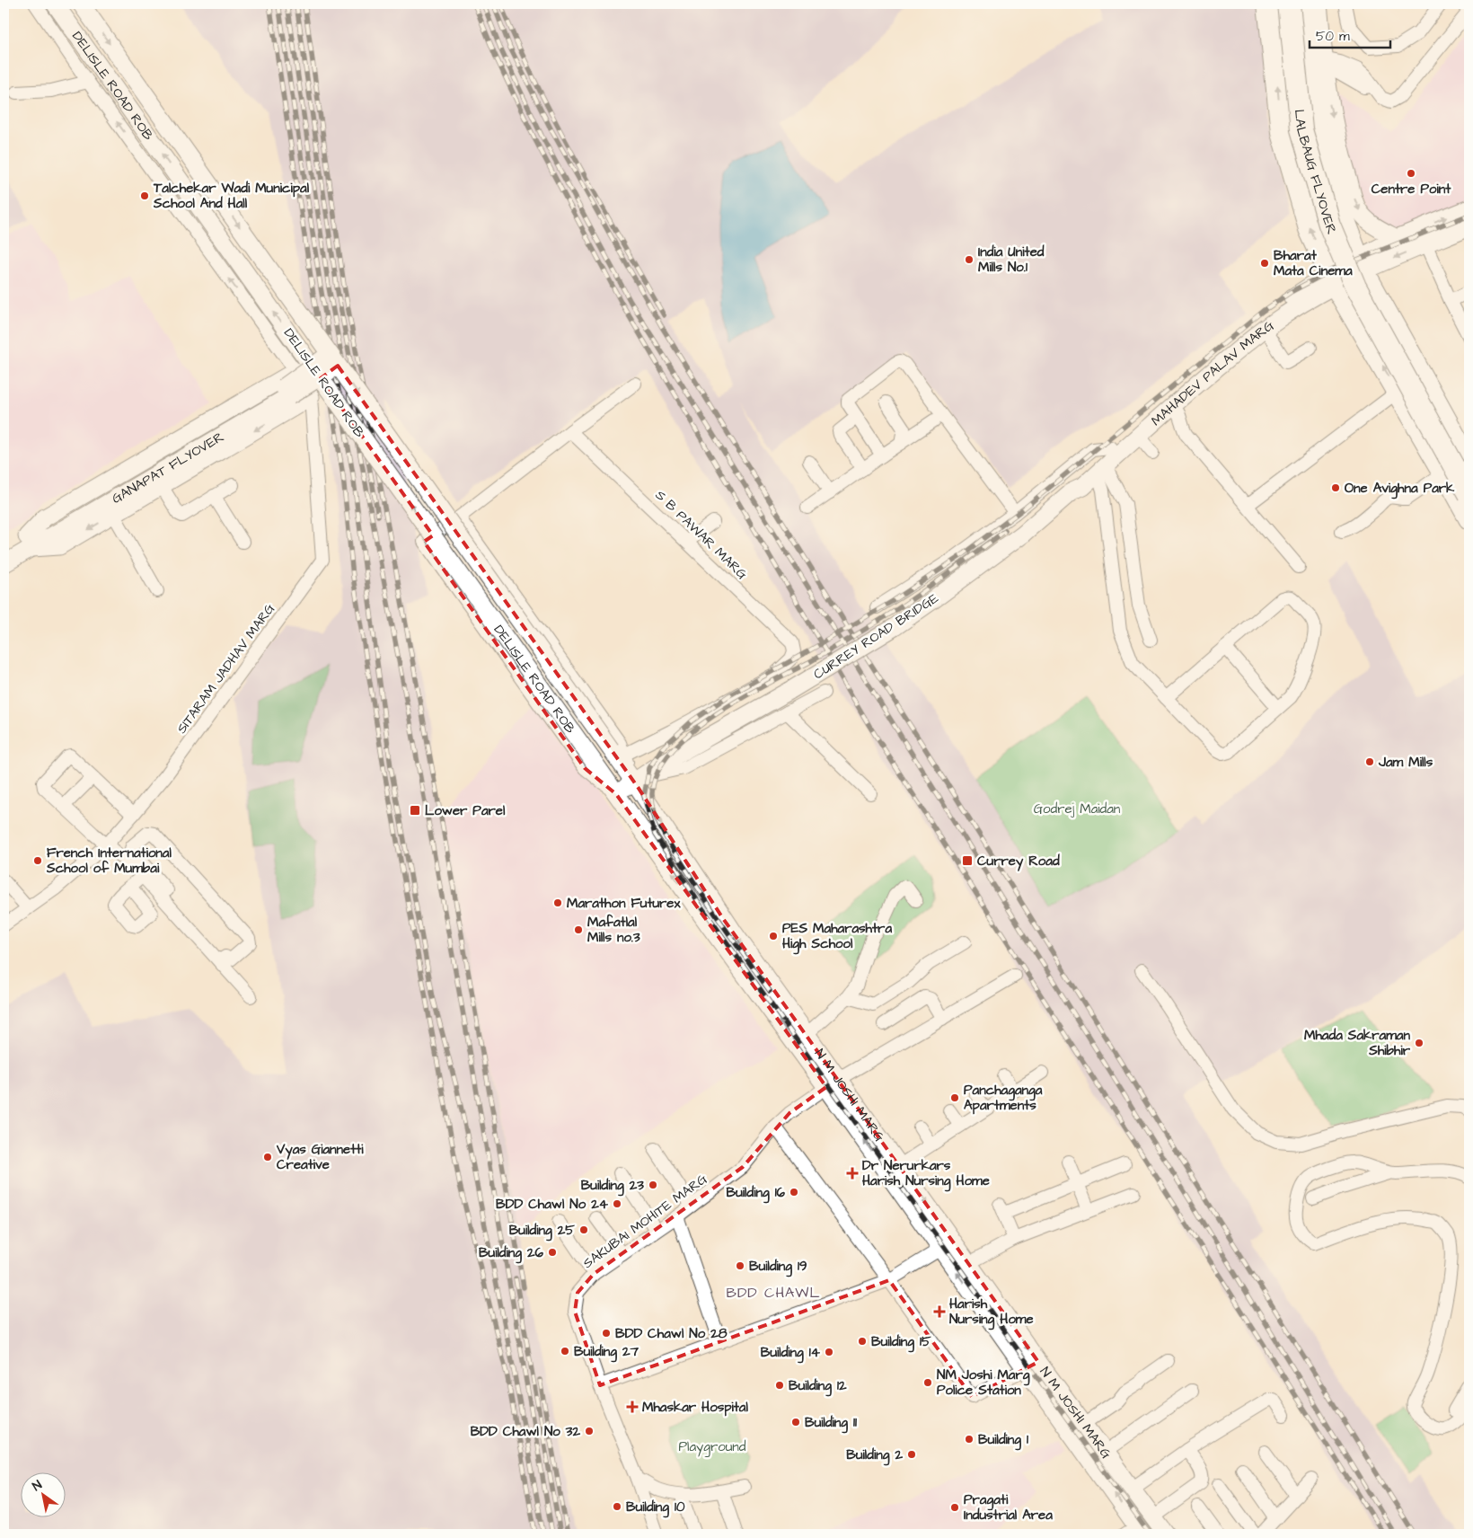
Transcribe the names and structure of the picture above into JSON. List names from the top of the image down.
{
  "streets": {
    "highway": ["LALBAUG FLYOVER"],
    "main road": [
      "DELISLE ROAD ROB",
      "MAHADEV PALAV MARG",
      "GANAPAT FLYOVER",
      "CURREY ROAD BRIDGE",
      "N M JOSHI MARG"
    ],
    "street": ["S B PAWAR MARG", "SITARAM JADHAV MARG", "SAKUBAI MOHITE MARG"]
  },
  "crossings": [
    ["DELISLE ROAD ROB", "GANAPAT FLYOVER"],
    ["DELISLE ROAD ROB", "S B PAWAR MARG"],
    ["DELISLE ROAD ROB", "CURREY ROAD BRIDGE"],
    ["DELISLE ROAD ROB", "N M JOSHI MARG"],
    ["MAHADEV PALAV MARG", "CURREY ROAD BRIDGE"],
    ["CURREY ROAD BRIDGE", "N M JOSHI MARG"],
    ["N M JOSHI MARG", "SAKUBAI MOHITE MARG"]
  ],
  "districts": ["BDD CHAWL"],
  "parks": ["Godrej Maidan", "Playground"],
  "places": {
    "other": [
      "Centre Point",
      "Talchekar Wadi Municipal School And Hall",
      "India United Mills No.1",
      "Bharat Mata Cinema",
      "One Avighna Park",
      "Jam Mills",
      "French International School of Mumbai",
      "Marathon Futurex",
      "Mafatlal Mills no.3",
      "PES Maharashtra High School",
      "Mhada Sakraman Shibhir",
      "Panchaganga Apartments",
      "Vyas Giannetti Creative",
      "Building 23",
      "Building 16",
      "BDD Chawl No 24",
      "Building 25",
      "Building 26",
      "Building 19",
      "BDD Chawl No 28",
      "Building 15",
      "Building 27",
      "Building 14",
      "NM Joshi Marg Police Station",
      "Building 12",
      "Building 11",
      "BDD Chawl No 32",
      "Building 1",
      "Building 2",
      "Building 10",
      "Pragati Industrial Area"
    ],
    "transit": ["Lower Parel", "Currey Road"],
    "health": ["Dr Nerurkars Harish Nursing Home", "Harish Nursing Home", "Mhaskar Hospital"]
  },
  "scale_bar": "50 m",
  "north": "top left"
}
